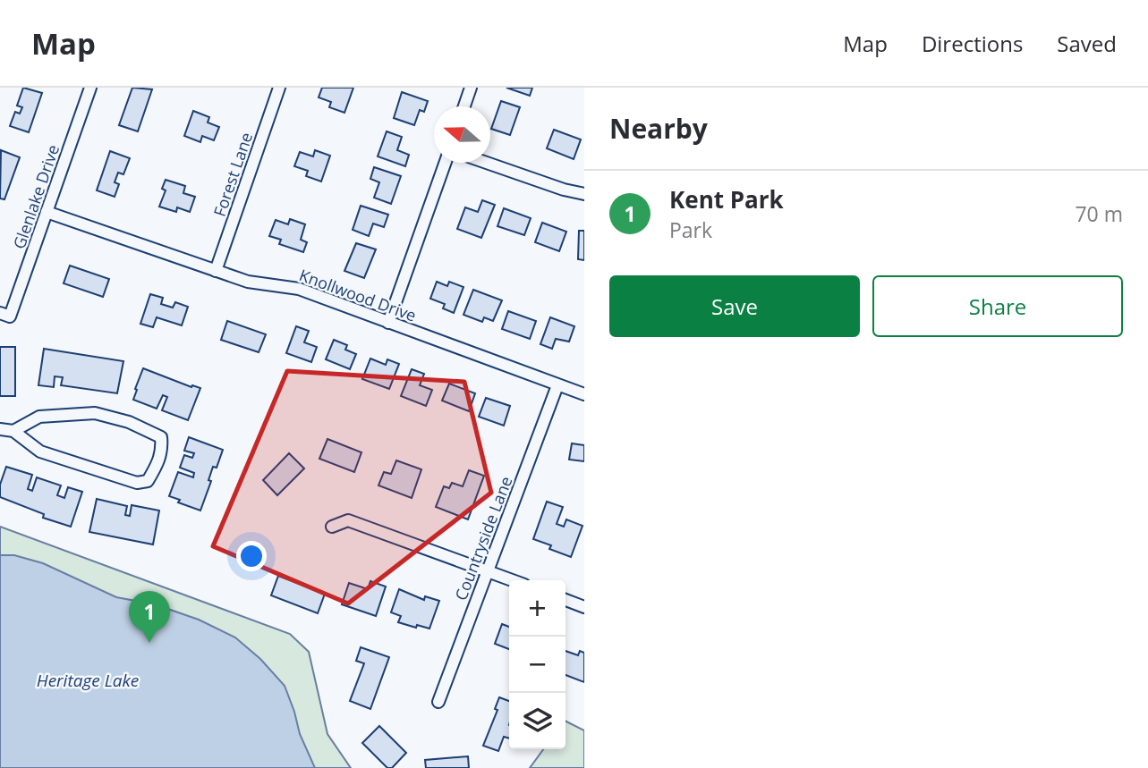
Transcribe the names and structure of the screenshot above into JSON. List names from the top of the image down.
{
  "streets": {
    "street": [
      "Forest Lane",
      "Glenlake Drive",
      "Knollwood Drive",
      "Countryside Lane"
    ]
  },
  "crossings": [
    ["Forest Lane", "Knollwood Drive"],
    ["Glenlake Drive", "Knollwood Drive"],
    ["Knollwood Drive", "Countryside Lane"]
  ],
  "water": ["Heritage Lake"],
  "north": "left",
  "page": {
    "header": "Map",
    "nav": ["Map", "Directions", "Saved"],
    "heading": "Nearby",
    "list": [
      {
        "mark": "1",
        "name": "Kent Park",
        "note": "Park",
        "value": "70 m"
      }
    ],
    "buttons": ["Save", "Share"],
    "map_buttons": ["+", "−"],
    "pins": "1"
  }
}
